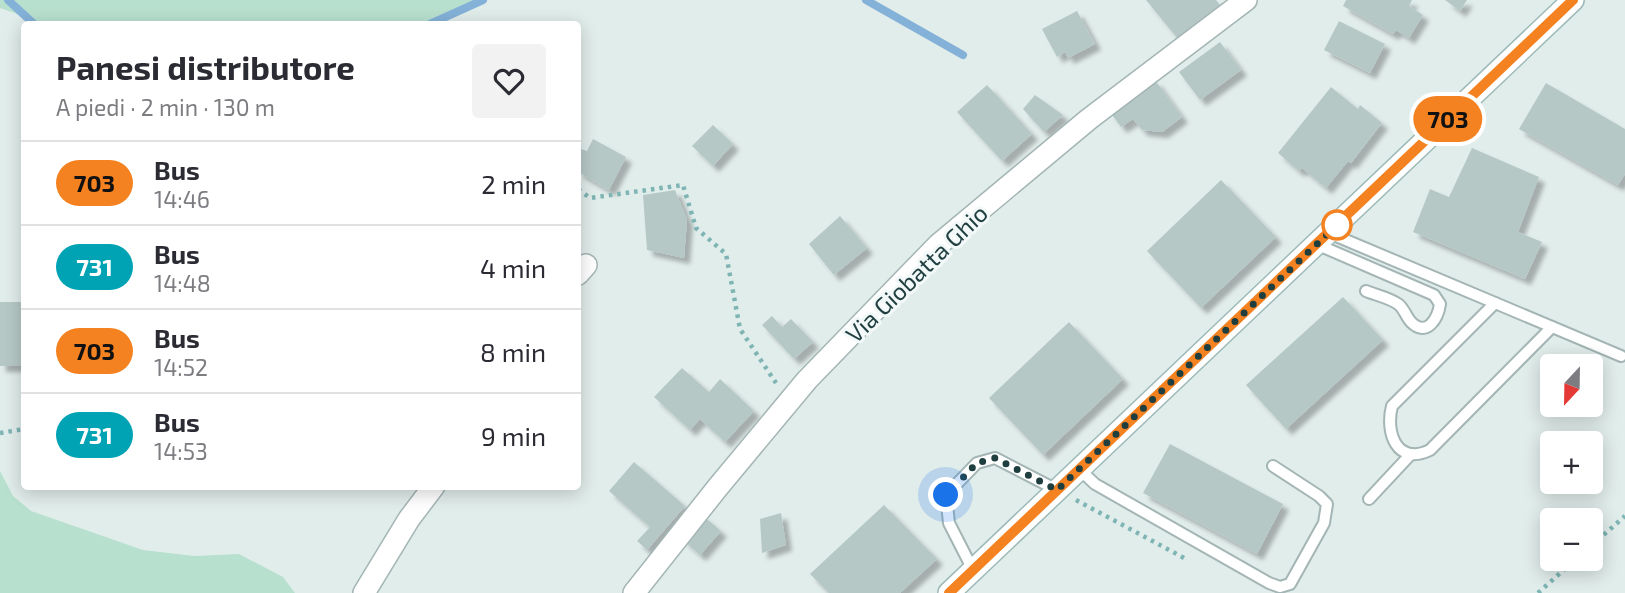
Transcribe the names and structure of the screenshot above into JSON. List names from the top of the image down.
{
  "streets": {
    "street": ["Via Giobatta Ghio"]
  },
  "lines": ["bus line 703"],
  "north": "bottom",
  "page": {
    "on_map": "703",
    "heading": ["Panesi distributore", "A piedi · 2 min · 130 m"],
    "list": [
      {
        "mark": "703",
        "name": "Bus",
        "note": "14:46",
        "value": "2 min"
      },
      {
        "mark": "731",
        "name": "Bus",
        "note": "14:48",
        "value": "4 min"
      },
      {
        "mark": "703",
        "name": "Bus",
        "note": "14:52",
        "value": "8 min"
      },
      {
        "mark": "731",
        "name": "Bus",
        "note": "14:53",
        "value": "9 min"
      }
    ],
    "map_buttons": ["+", "−"]
  }
}
